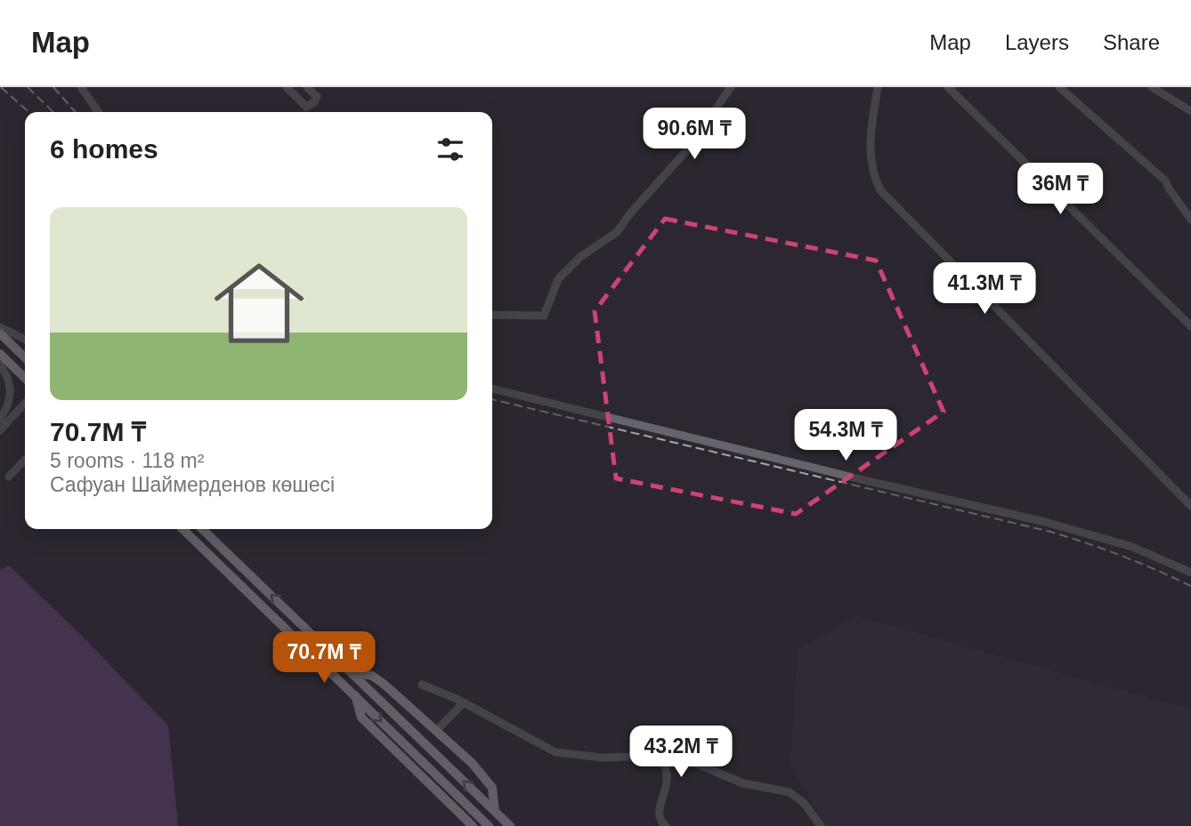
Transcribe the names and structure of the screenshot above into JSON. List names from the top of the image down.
{
  "page": {
    "header": "Map",
    "nav": ["Map", "Layers", "Share"],
    "price": [
      "90.6M ₸",
      "36M ₸",
      "41.3M ₸",
      "54.3M ₸",
      "70.7M ₸",
      "43.2M ₸"
    ],
    "heading": "6 homes",
    "list": [
      {
        "name": "70.7M ₸",
        "note": "5 rooms · 118 m² · Сафуан Шаймерденов көшесі"
      }
    ]
  }
}
